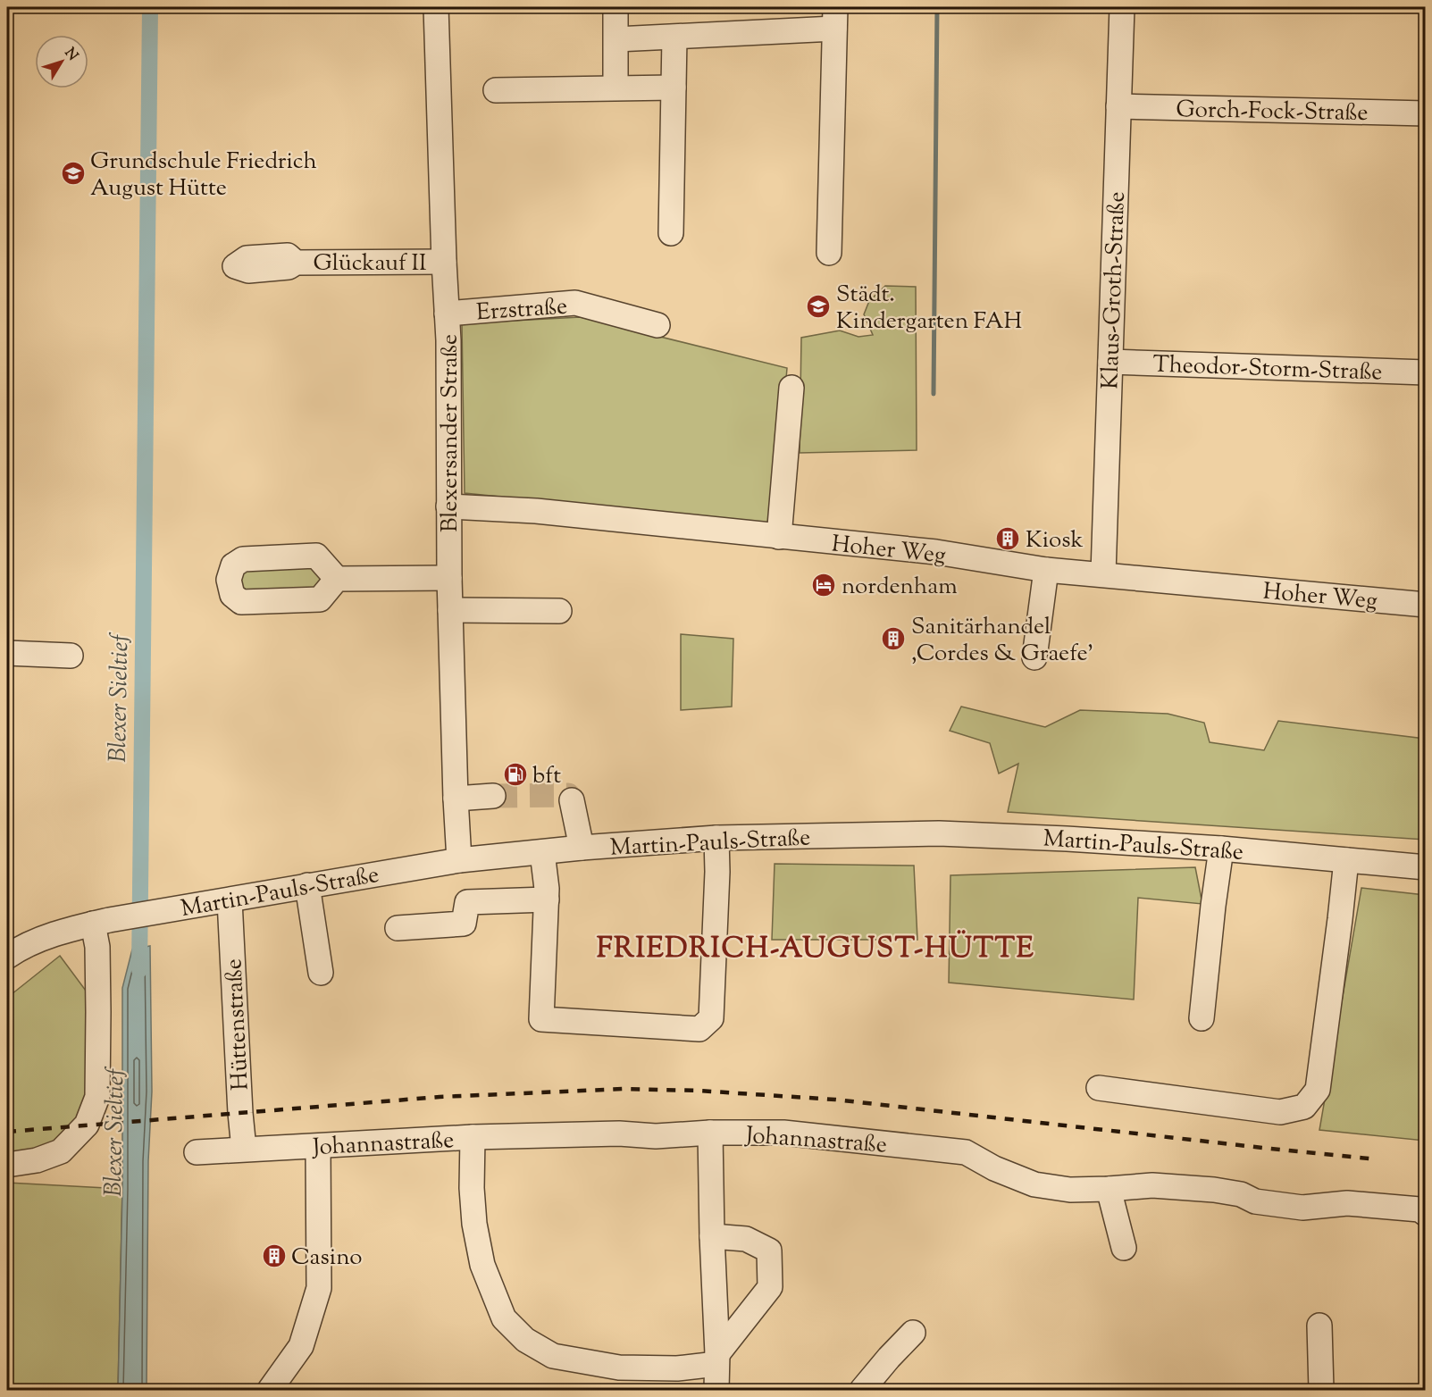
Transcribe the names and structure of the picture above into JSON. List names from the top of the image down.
{
  "streets": {
    "street": [
      "Gorch-Fock-Straße",
      "Glückauf II",
      "Klaus-Groth-Straße",
      "Erzstraße",
      "Theodor-Storm-Straße",
      "Blexersander Straße",
      "Hoher Weg",
      "Martin-Pauls-Straße",
      "Hüttenstraße",
      "Johannastraße"
    ]
  },
  "crossings": [
    ["Gorch-Fock-Straße", "Klaus-Groth-Straße"],
    ["Glückauf II", "Blexersander Straße"],
    ["Klaus-Groth-Straße", "Theodor-Storm-Straße"],
    ["Klaus-Groth-Straße", "Hoher Weg"],
    ["Erzstraße", "Blexersander Straße"],
    ["Blexersander Straße", "Hoher Weg"],
    ["Blexersander Straße", "Martin-Pauls-Straße"],
    ["Martin-Pauls-Straße", "Hüttenstraße"],
    ["Hüttenstraße", "Johannastraße"]
  ],
  "districts": ["FRIEDRICH-AUGUST-HÜTTE"],
  "water": ["Blexer Sieltief"],
  "places": {
    "school or university": ["Grundschule Friedrich August Hütte", "Städt. Kindergarten FAH"],
    "building": ["Kiosk", "Sanitärhandel ,Cordes & Graefe'", "Casino"],
    "hotel": ["nordenham"],
    "fuel station": ["bft"]
  },
  "north": "top right"
}
